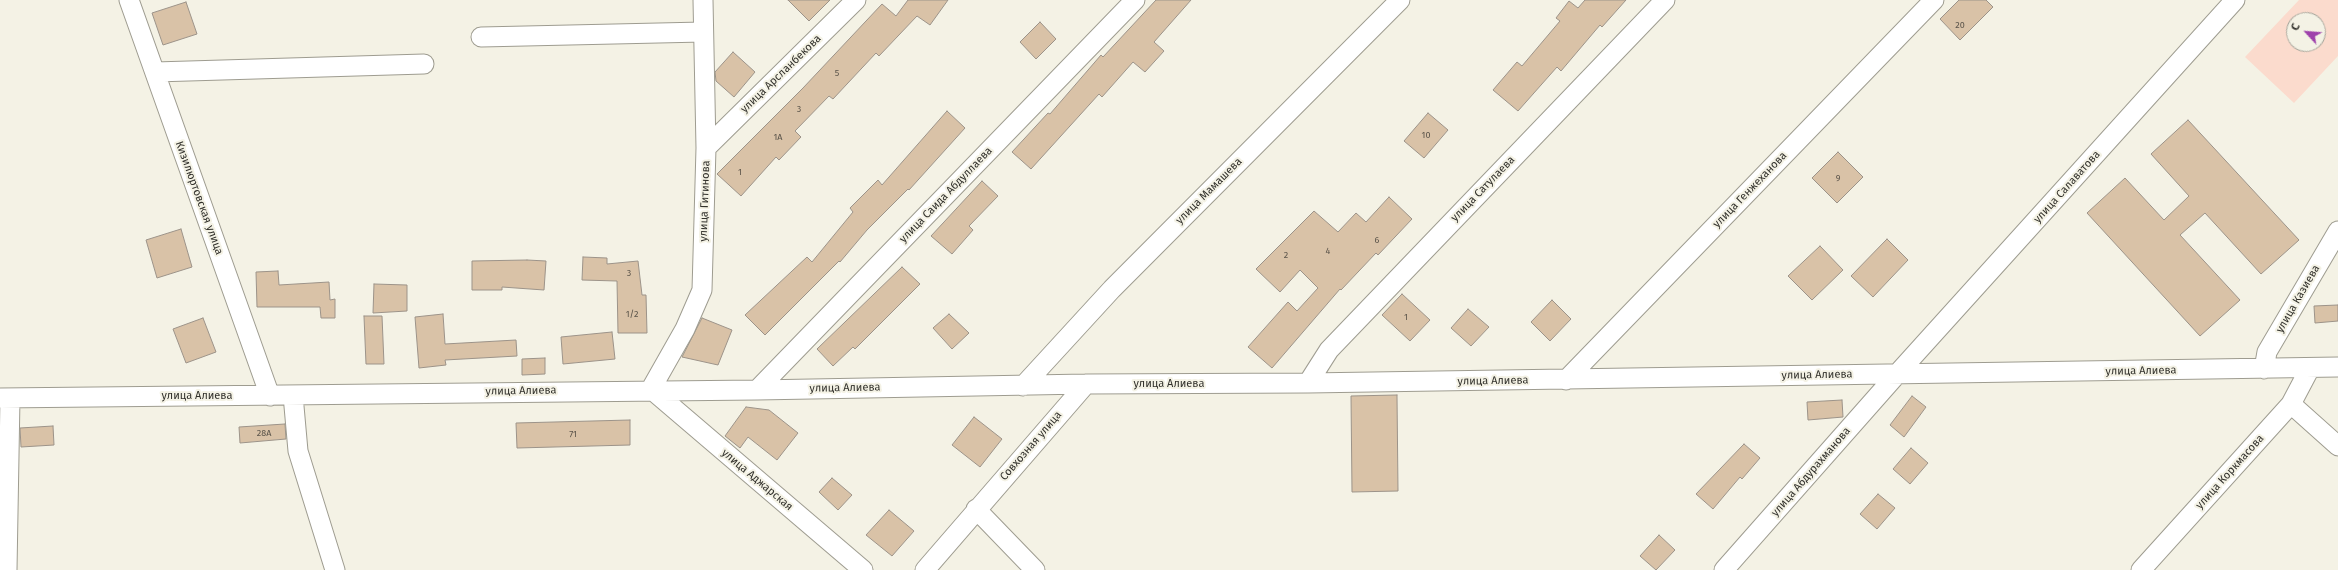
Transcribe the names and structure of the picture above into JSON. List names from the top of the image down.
{
  "streets": {
    "street": [
      "улица Арсланбекова",
      "улица Салаватова",
      "улица Сатулаева",
      "улица Генжеханова",
      "улица Мамашева",
      "улица Саида Абдуллаева",
      "Кизилюртовская улица",
      "улица Гитинова",
      "улица Казиева",
      "улица Алиева",
      "Совхозная улица",
      "улица Абдурахманова",
      "улица Коркмасова",
      "улица Аджарская"
    ]
  },
  "crossings": [
    ["улица Арсланбекова", "улица Гитинова"],
    ["улица Салаватова", "улица Алиева"],
    ["улица Салаватова", "улица Абдурахманова"],
    ["улица Сатулаева", "улица Алиева"],
    ["улица Генжеханова", "улица Алиева"],
    ["улица Мамашева", "улица Алиева"],
    ["улица Саида Абдуллаева", "улица Алиева"],
    ["Кизилюртовская улица", "улица Алиева"],
    ["улица Гитинова", "улица Алиева"],
    ["улица Гитинова", "улица Аджарская"],
    ["улица Казиева", "улица Алиева"],
    ["улица Алиева", "Совхозная улица"],
    ["улица Алиева", "улица Абдурахманова"],
    ["улица Алиева", "улица Коркмасова"],
    ["улица Алиева", "улица Аджарская"]
  ],
  "house_numbers": [
    "20",
    "5",
    "3",
    "10",
    "1А",
    "1",
    "9",
    "6",
    "4",
    "2",
    "3",
    "1/2",
    "1",
    "28А",
    "71"
  ],
  "north": "top left"
}
